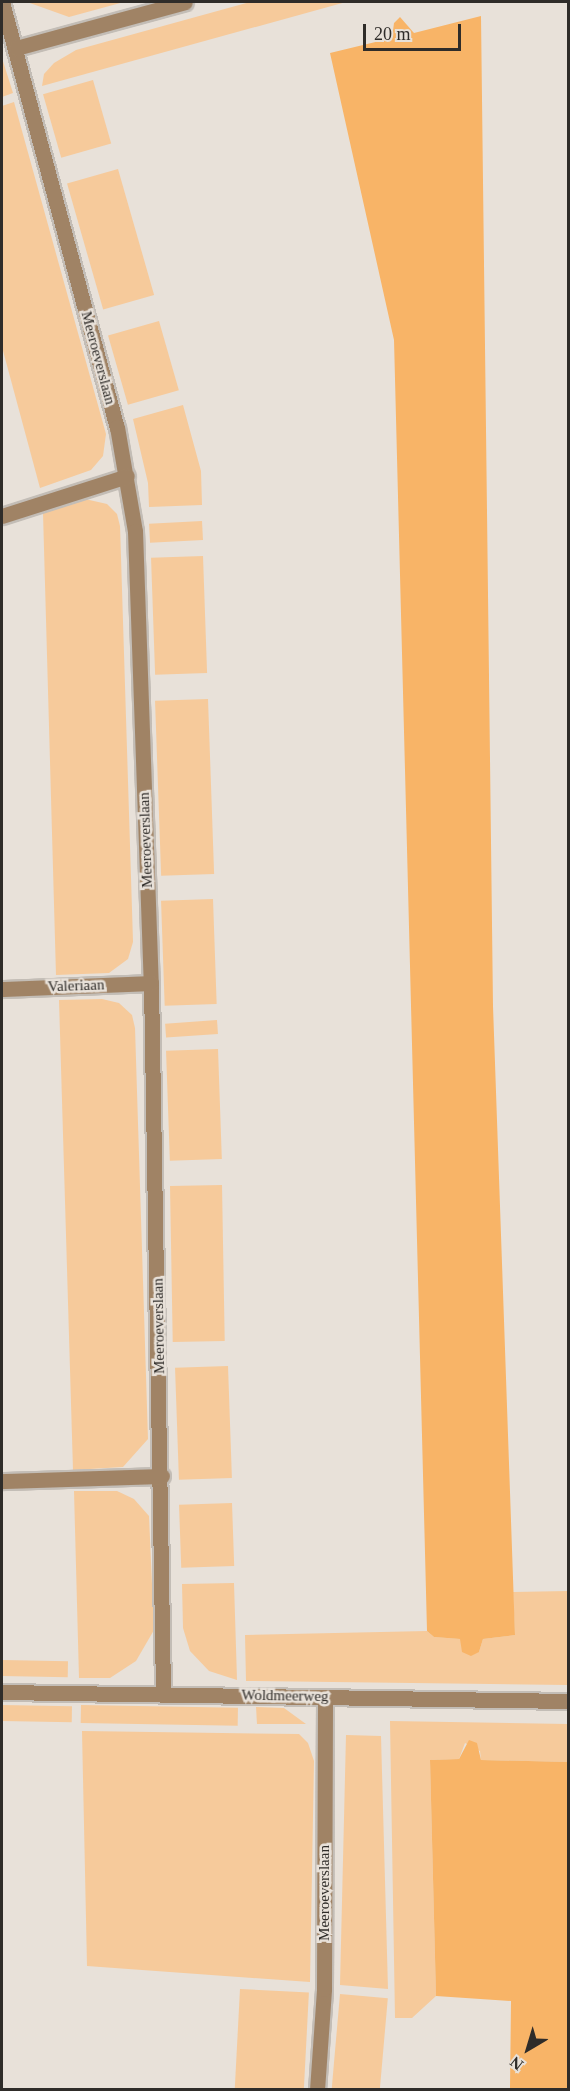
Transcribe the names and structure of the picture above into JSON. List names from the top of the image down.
{
  "streets": {
    "street": ["Meeroeverslaan", "Valeriaan", "Woldmeerweg"]
  },
  "crossings": [
    ["Meeroeverslaan", "Valeriaan"],
    ["Meeroeverslaan", "Woldmeerweg"]
  ],
  "scale_bar": "20 m",
  "north": "bottom left"
}
